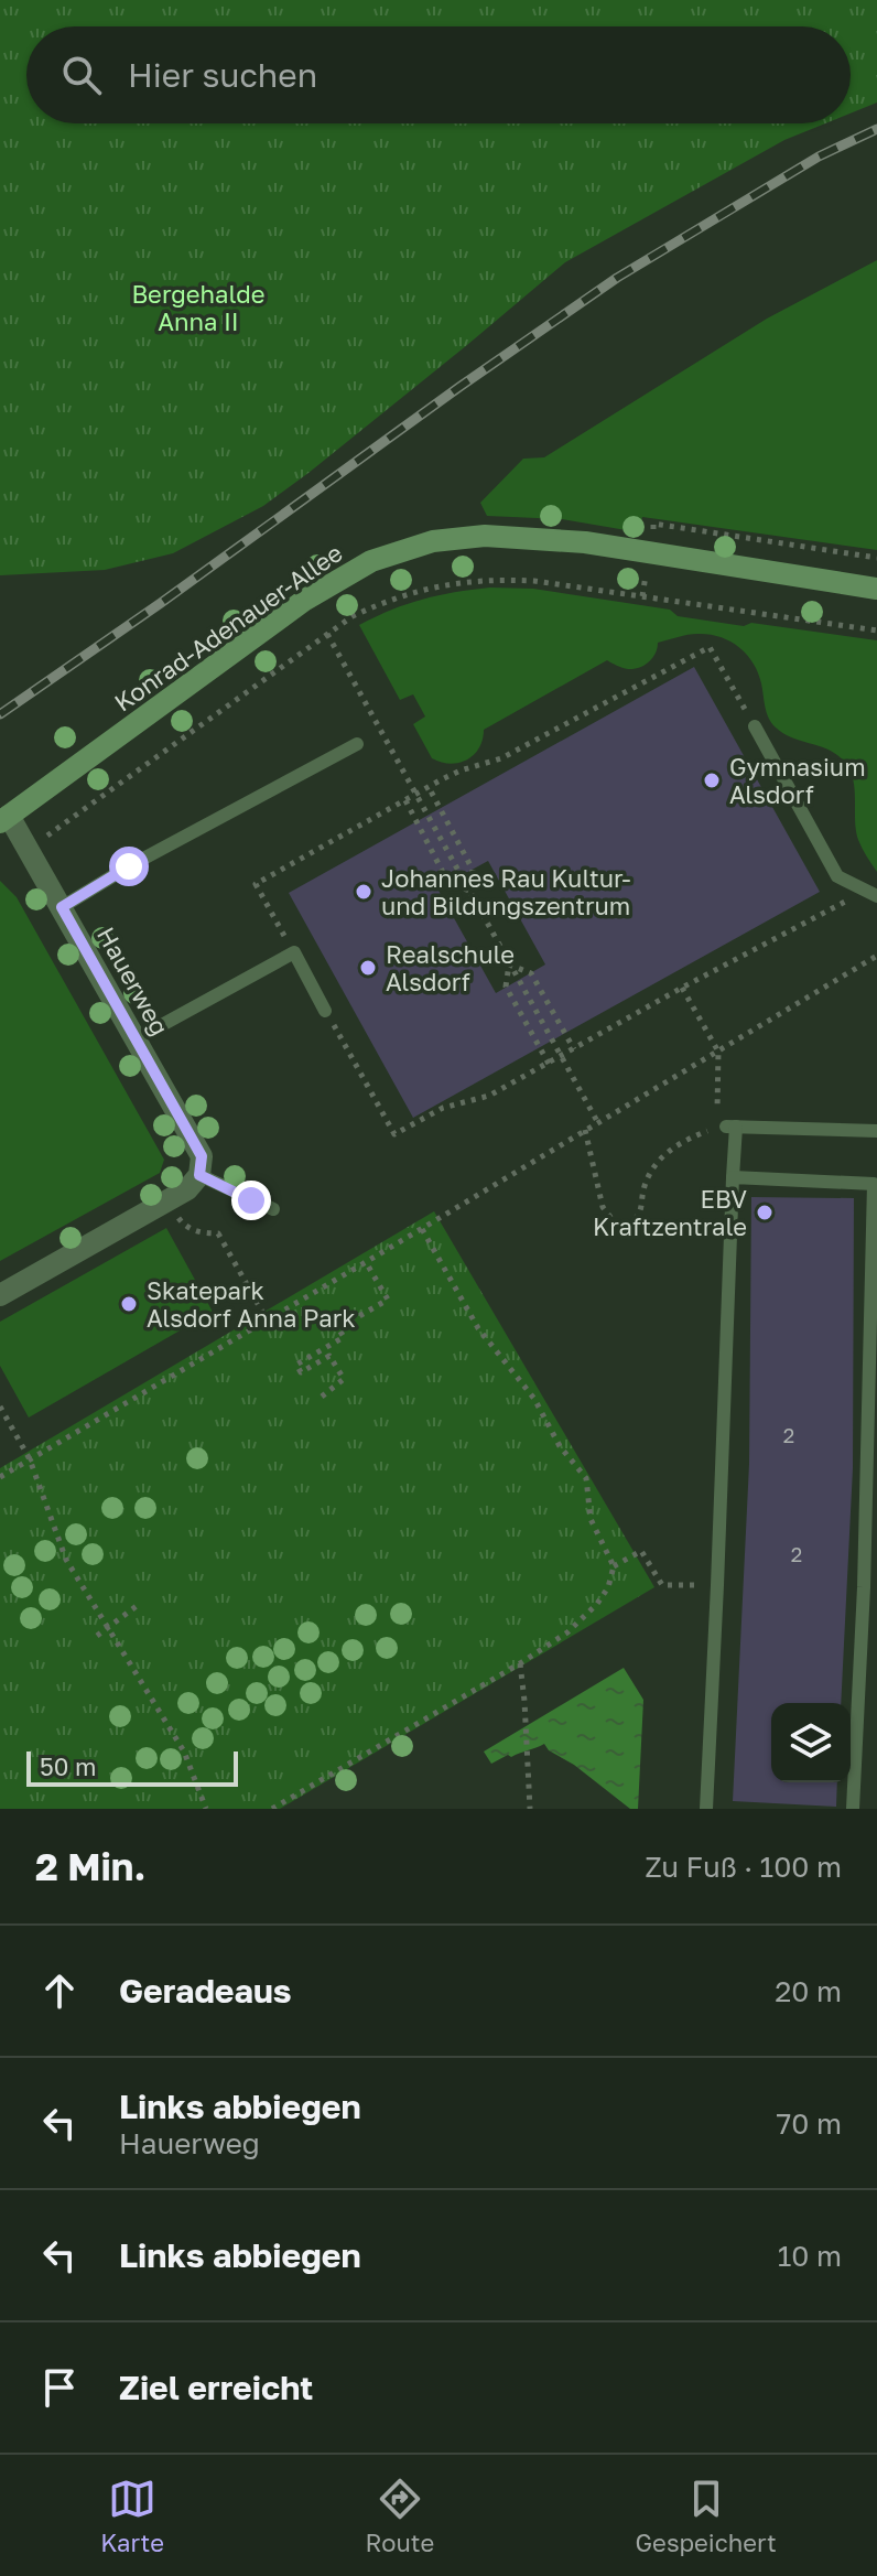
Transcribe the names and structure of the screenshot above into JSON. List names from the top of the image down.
{
  "streets": {
    "street": ["Konrad-Adenauer-Allee", "Hauerweg"]
  },
  "crossings": [
    ["Konrad-Adenauer-Allee", "Hauerweg"]
  ],
  "parks": ["Bergehalde Anna II"],
  "places": [
    "Gymnasium Alsdorf",
    "Johannes Rau Kultur- und Bildungszentrum",
    "Realschule Alsdorf",
    "EBV Kraftzentrale",
    "Skatepark Alsdorf Anna Park"
  ],
  "house_numbers": ["2", "2"],
  "scale_bar": "50 m",
  "page": {
    "search": "Hier suchen",
    "scale": "50 m",
    "heading": ["2 Min.", "Zu Fuß · 100 m"],
    "list": [
      ["Geradeaus", "20 m"],
      ["Links abbiegen", "Hauerweg", "70 m"],
      ["Links abbiegen", "10 m"],
      "Ziel erreicht"
    ],
    "nav": ["Karte", "Route", "Gespeichert"]
  }
}
